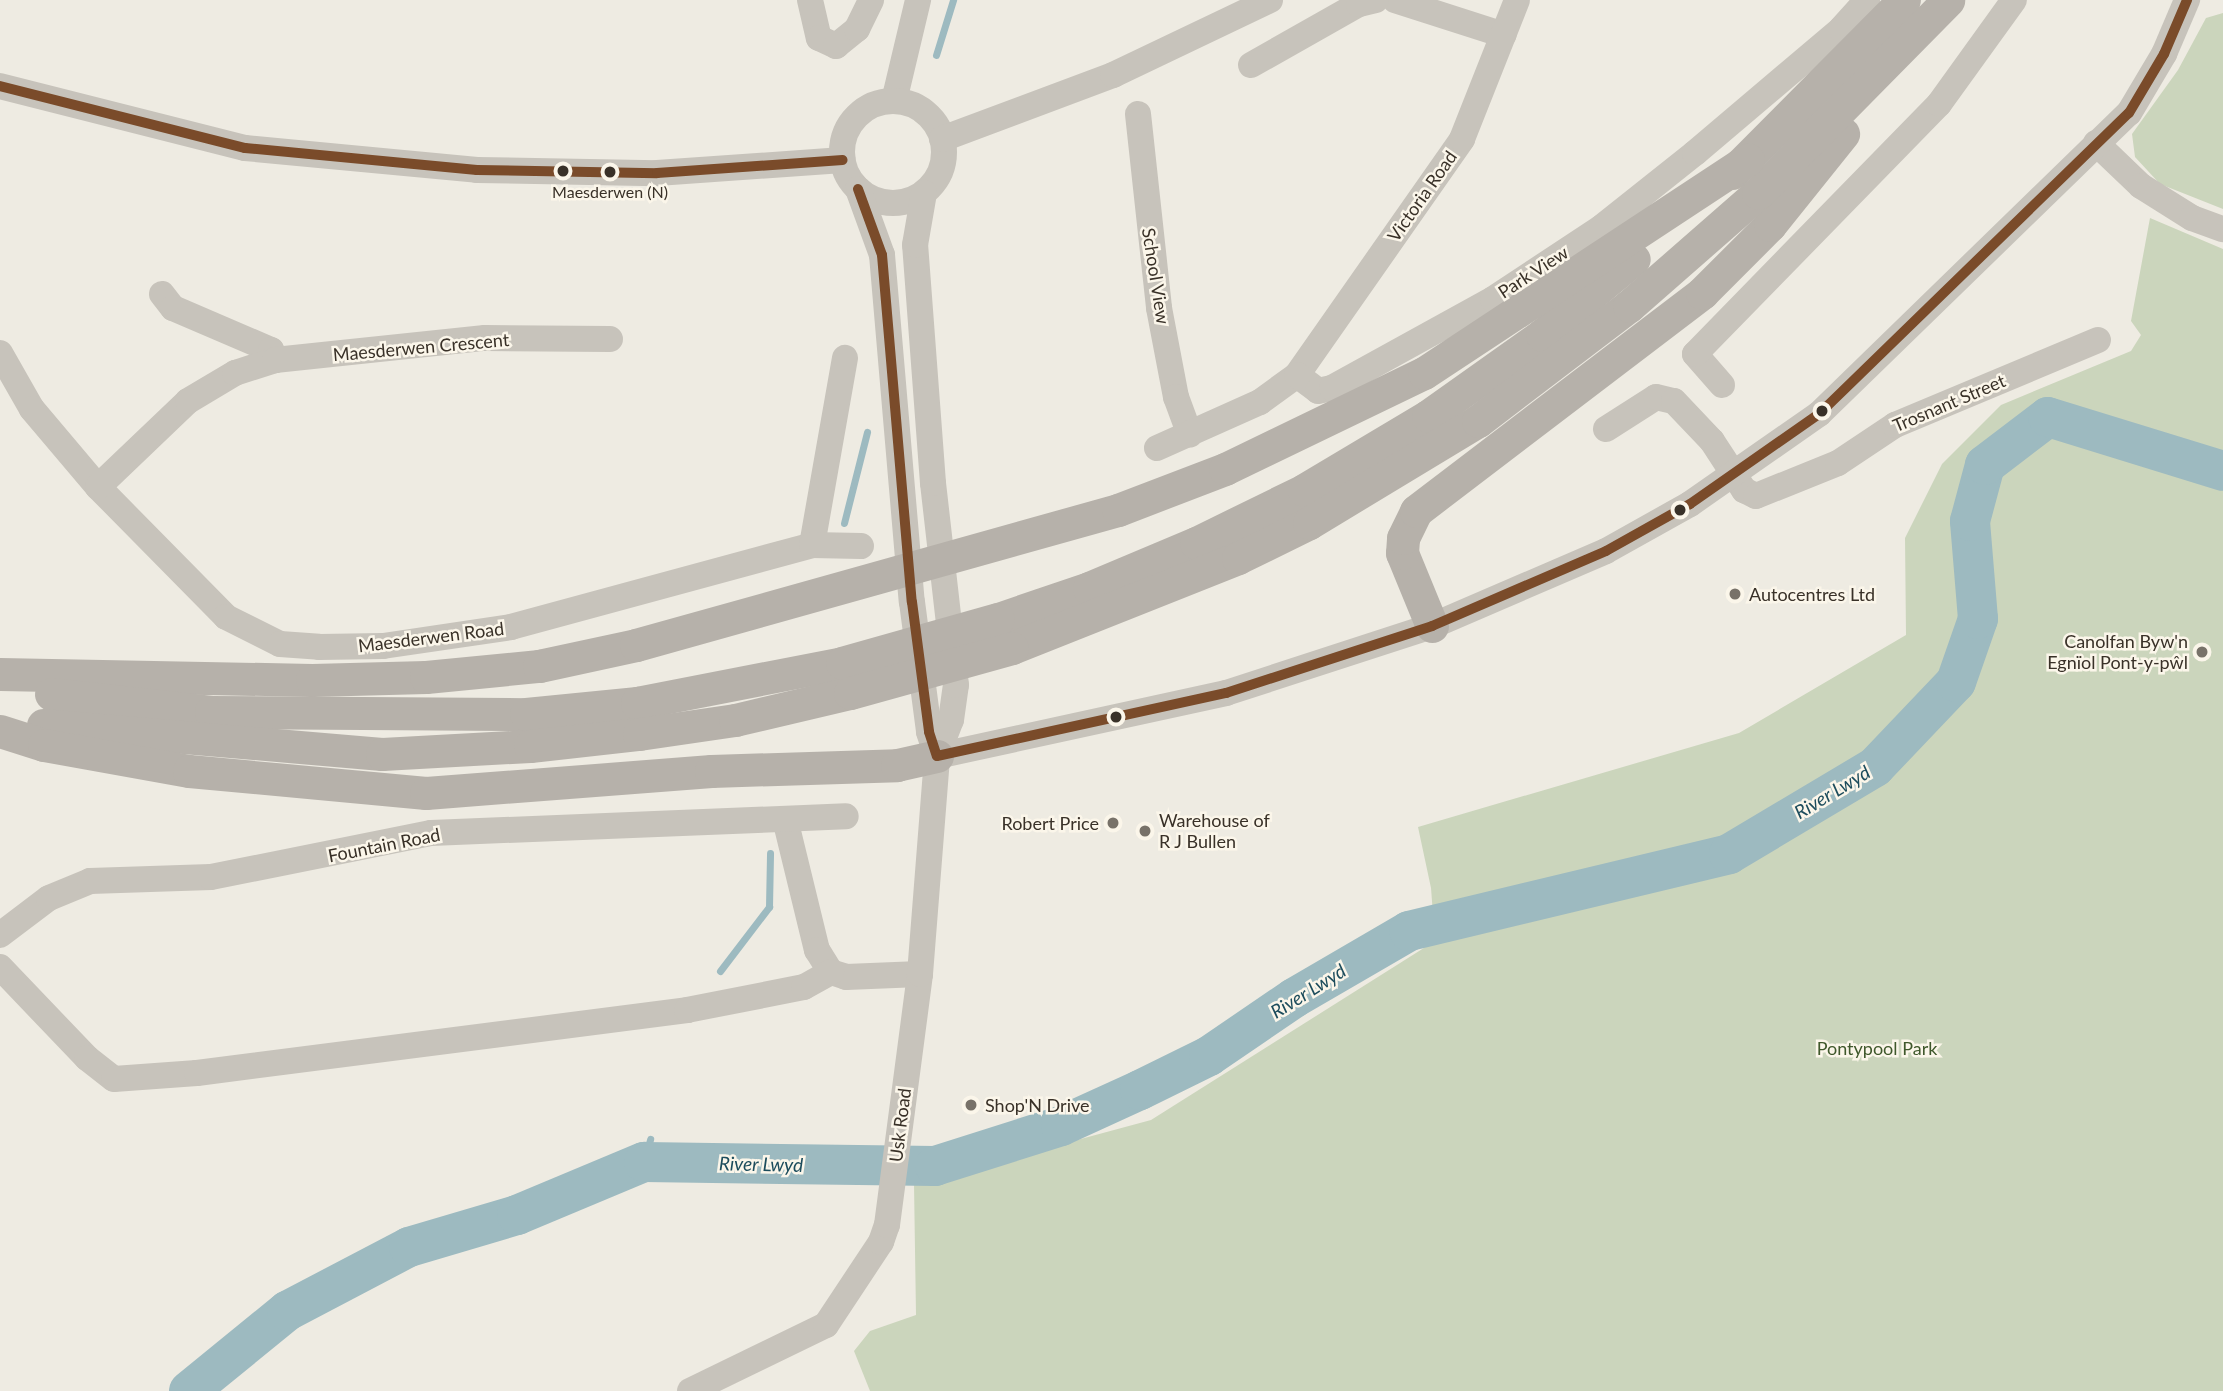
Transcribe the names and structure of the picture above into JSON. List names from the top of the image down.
{
  "streets": {
    "street": [
      "Victoria Road",
      "Park View",
      "School View",
      "Maesderwen Crescent",
      "Trosnant Street",
      "Maesderwen Road",
      "Fountain Road",
      "Usk Road"
    ]
  },
  "crossings": [
    ["Victoria Road", "Park View"],
    ["Maesderwen Crescent", "Maesderwen Road"]
  ],
  "water": ["River Lwyd"],
  "parks": ["Pontypool Park"],
  "places": [
    "Maesderwen (N)",
    "Autocentres Ltd",
    "Canolfan Byw'n Egnïol Pont-y-pŵl",
    "Robert Price",
    "Warehouse of R J Bullen",
    "Shop'N Drive"
  ]
}
